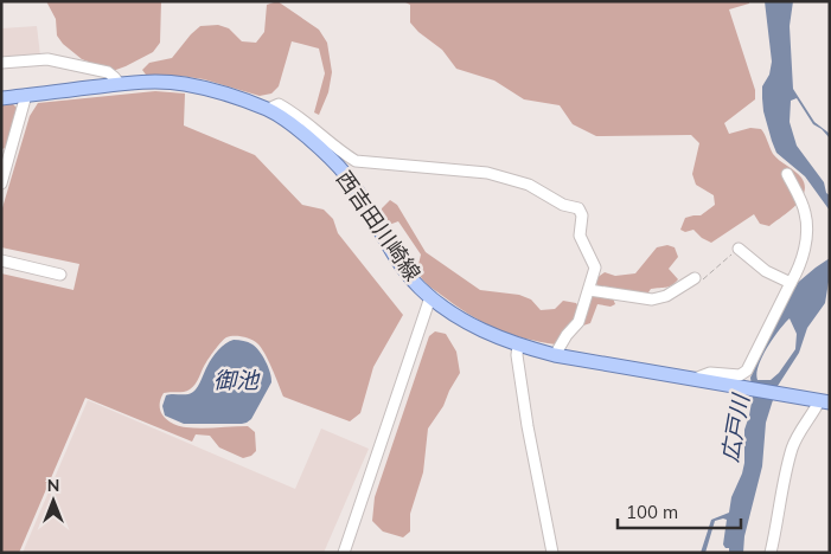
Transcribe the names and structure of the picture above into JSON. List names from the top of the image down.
{
  "streets": {
    "main road": ["西吉田川崎線"]
  },
  "water": ["御池", "広戸川"],
  "scale_bar": "100 m",
  "north": "top"
}
